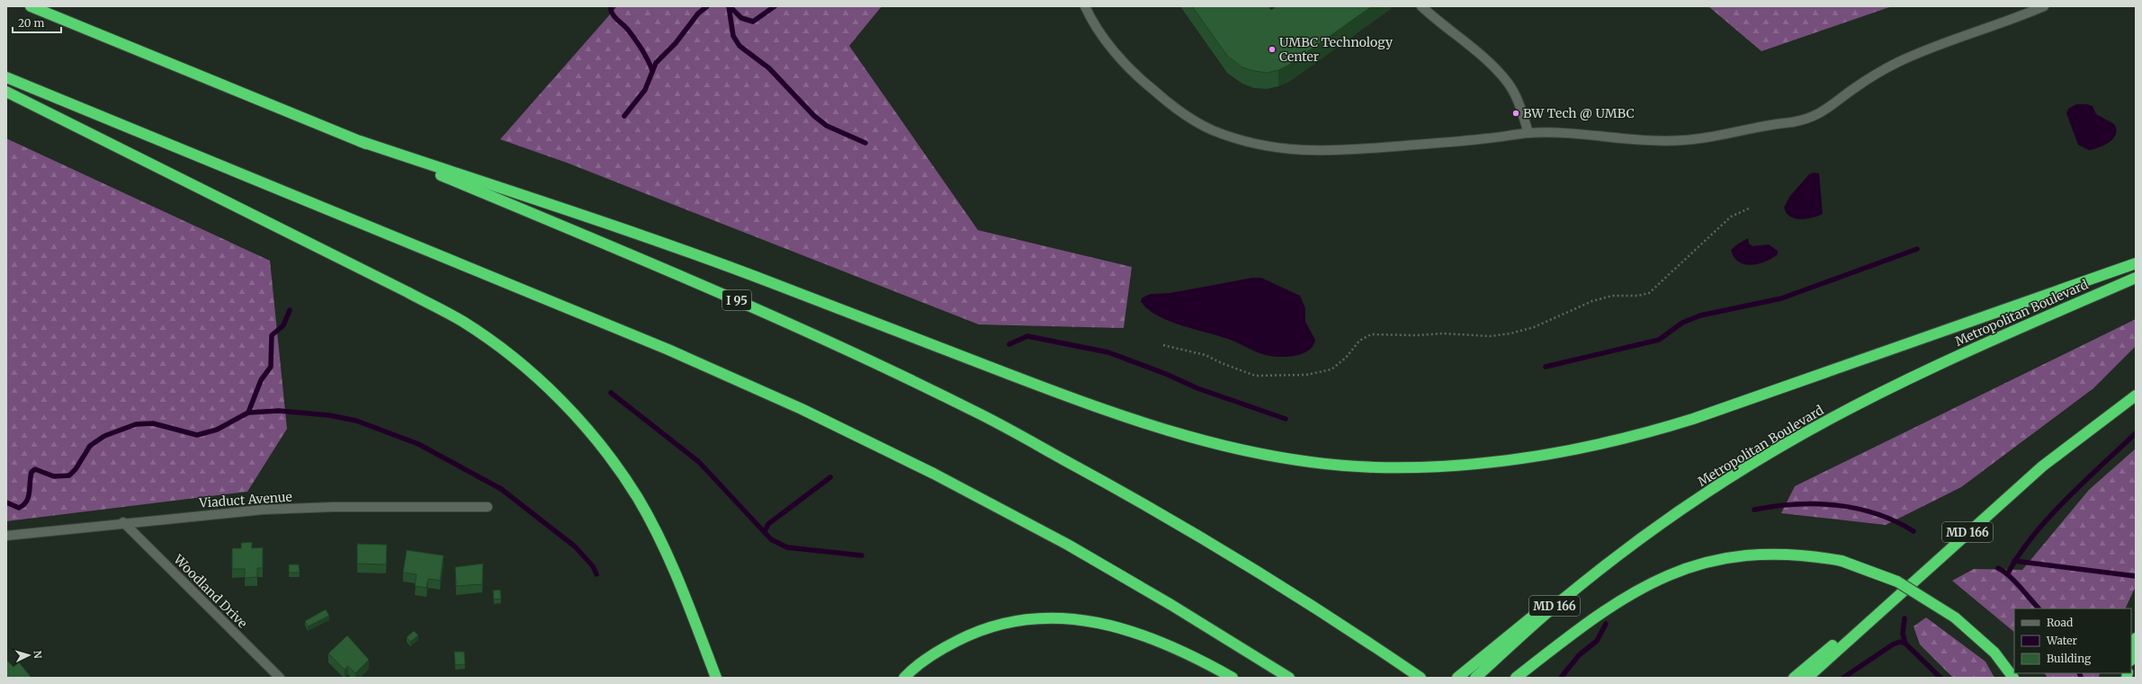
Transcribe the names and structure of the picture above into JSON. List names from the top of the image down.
{
  "streets": {
    "highway": ["I 95", "Metropolitan Boulevard", "MD 166"],
    "street": ["Viaduct Avenue", "Woodland Drive"]
  },
  "crossings": [
    ["Viaduct Avenue", "Woodland Drive"]
  ],
  "places": ["UMBC Technology Center", "BW Tech @ UMBC"],
  "legend": ["Road", "Water", "Building"],
  "scale_bar": "20 m",
  "north": "right"
}
